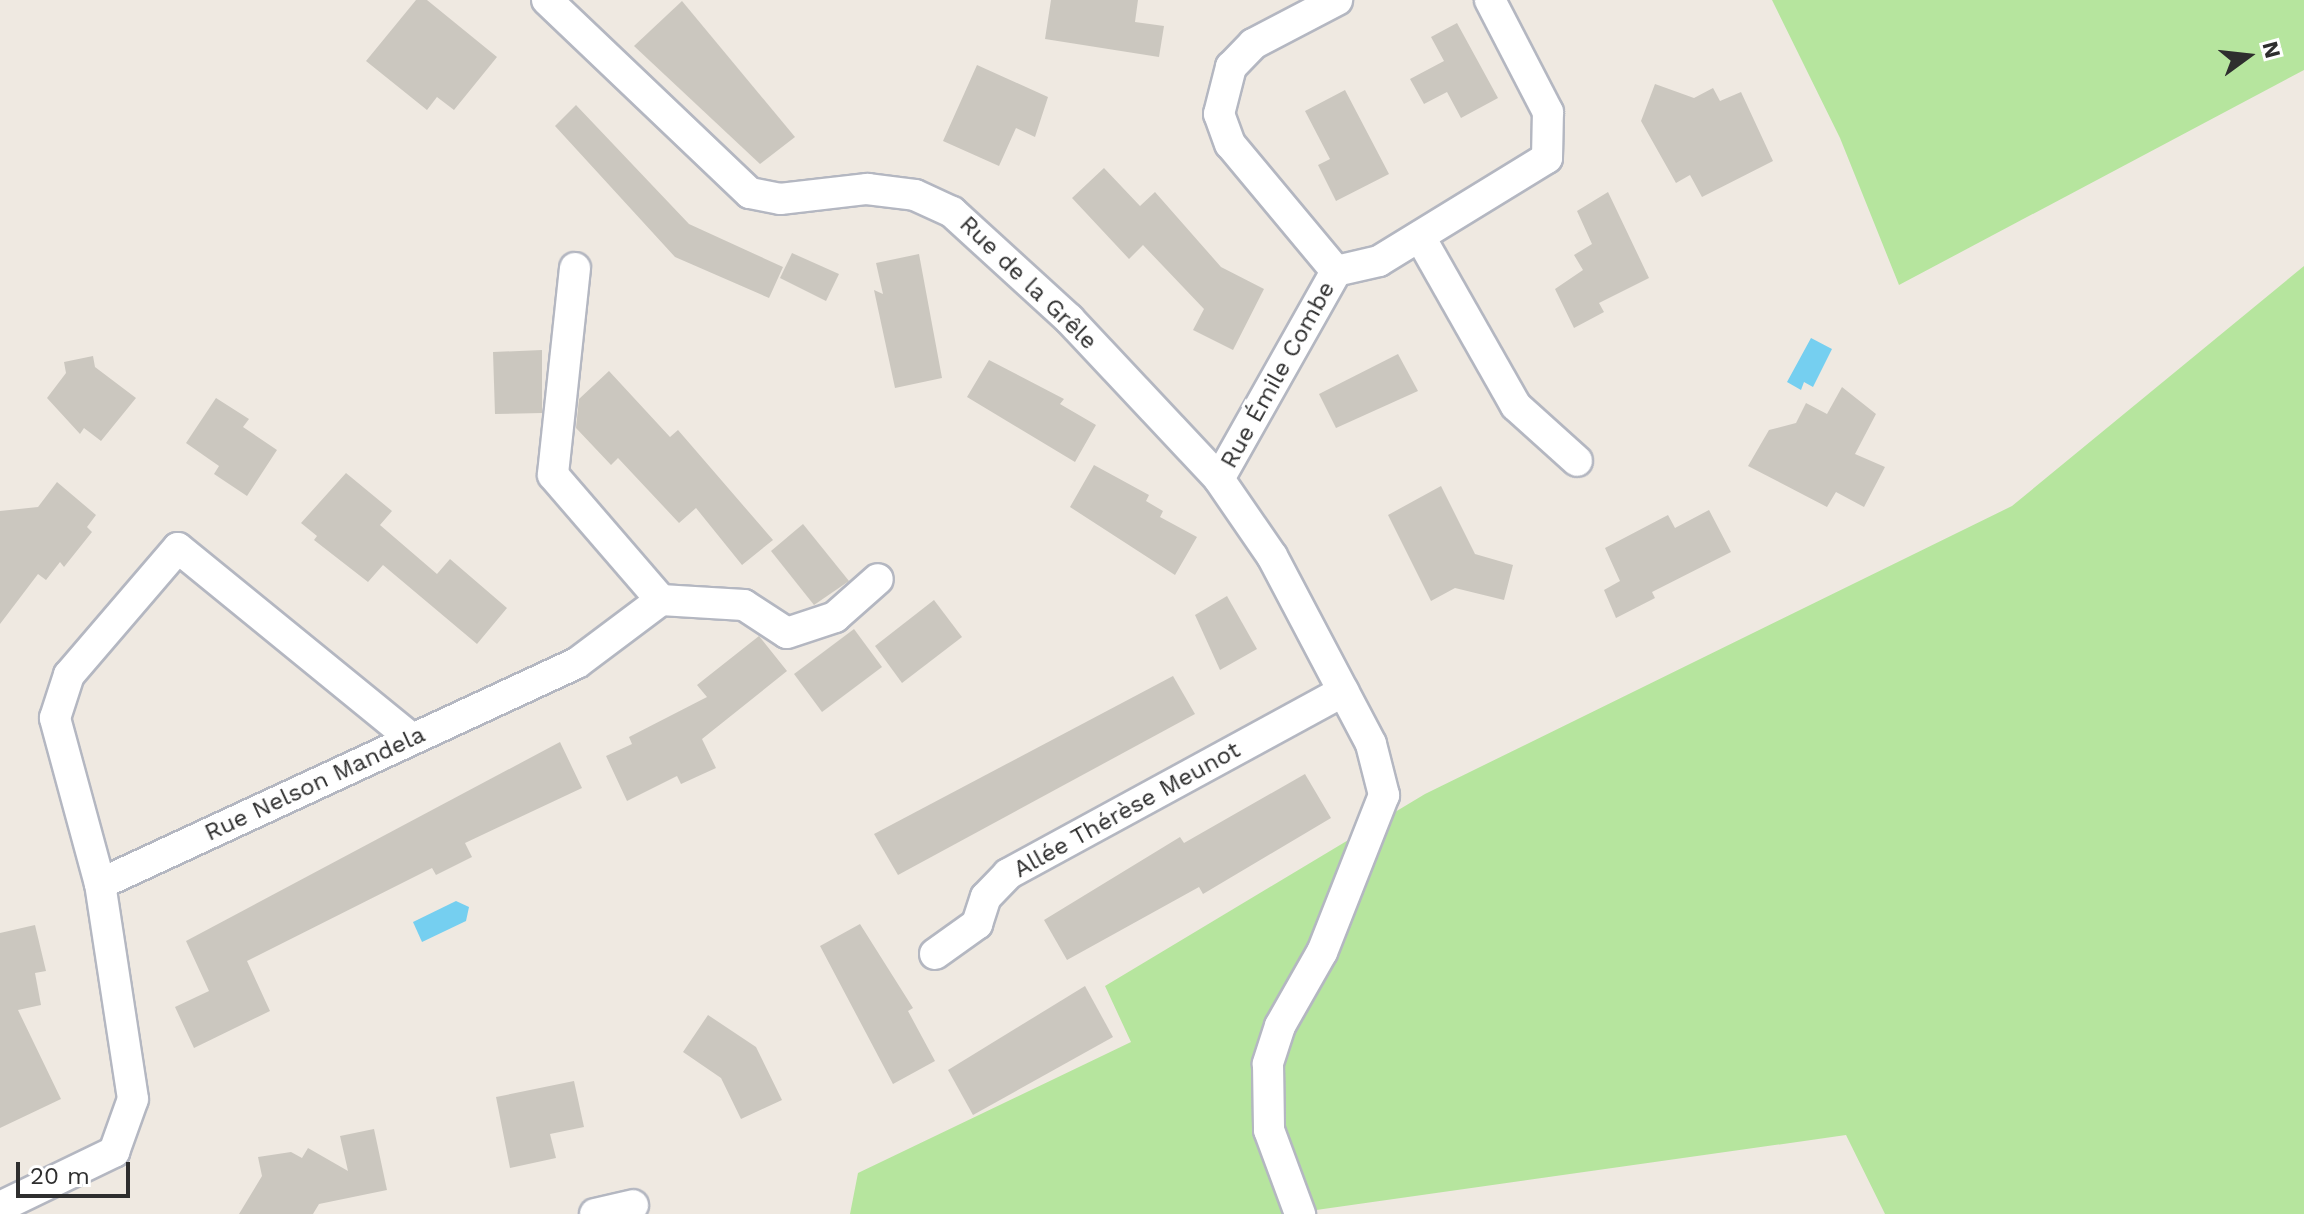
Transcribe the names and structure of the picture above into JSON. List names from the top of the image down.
{
  "streets": {
    "street": [
      "Rue de la Grêle",
      "Rue Émile Combe",
      "Rue Nelson Mandela",
      "Allée Thérèse Meunot"
    ]
  },
  "crossings": [
    ["Rue de la Grêle", "Rue Émile Combe"],
    ["Rue de la Grêle", "Allée Thérèse Meunot"]
  ],
  "scale_bar": "20 m",
  "north": "right"
}
